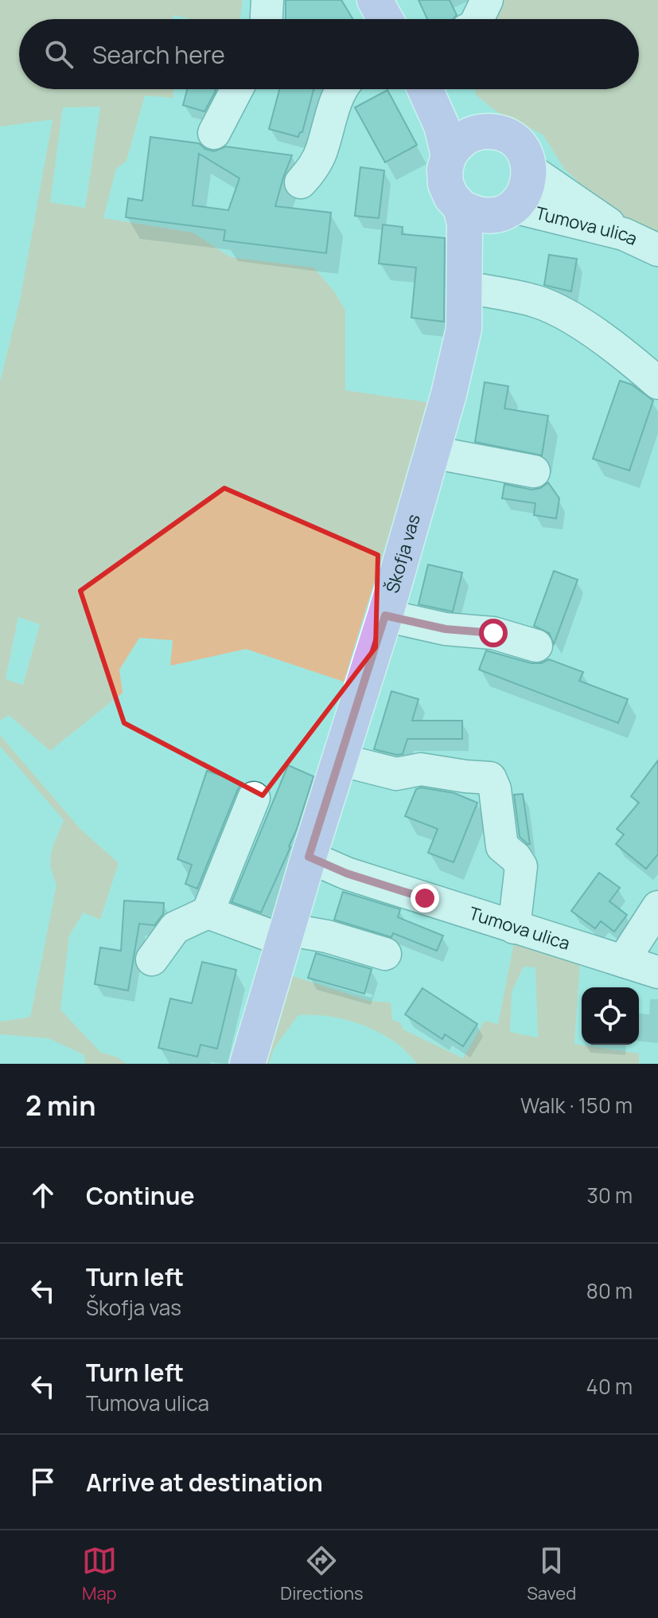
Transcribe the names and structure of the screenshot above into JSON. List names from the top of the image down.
{
  "streets": {
    "main road": ["Škofja vas"],
    "street": ["Tumova ulica"]
  },
  "crossings": [
    ["Tumova ulica", "Škofja vas"]
  ],
  "page": {
    "search": "Search here",
    "heading": ["2 min", "Walk · 150 m"],
    "list": [
      ["Continue", "30 m"],
      ["Turn left", "Škofja vas", "80 m"],
      ["Turn left", "Tumova ulica", "40 m"],
      "Arrive at destination"
    ],
    "nav": ["Map", "Directions", "Saved"]
  }
}
